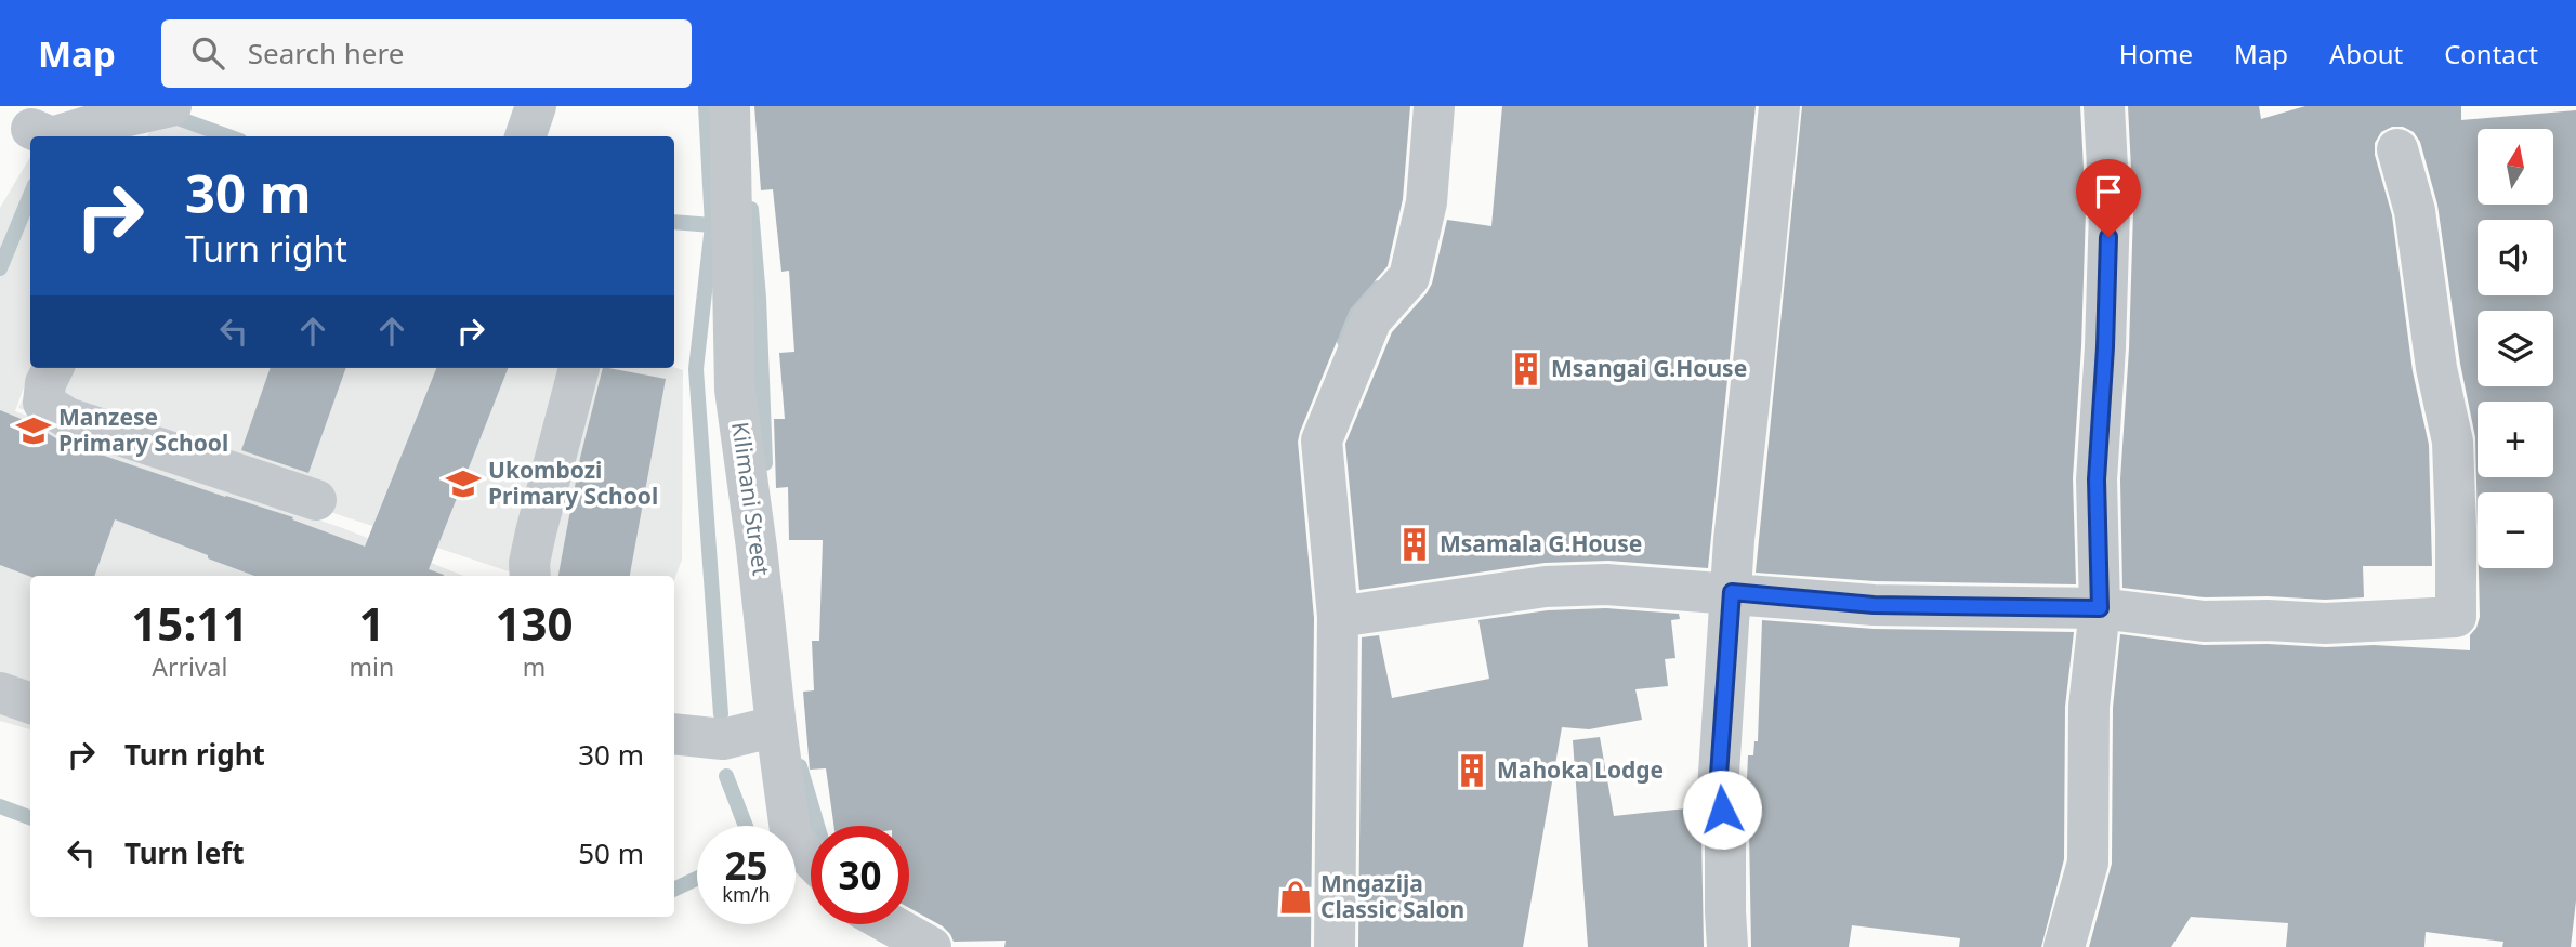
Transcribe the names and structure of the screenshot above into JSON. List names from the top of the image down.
{
  "streets": {
    "street": ["Kilimani Street"]
  },
  "places": {
    "building": ["Msangai G.House", "Msamala G.House", "Mahoka Lodge"],
    "school or university": ["Manzese Primary School", "Ukombozi Primary School"],
    "shop": ["Mngazija Classic Salon"]
  },
  "north": "top",
  "page": {
    "header": "Map",
    "search": "Search here",
    "nav": [
      "Home",
      "Map",
      "About",
      "Contact"
    ],
    "map_buttons": ["+", "−"],
    "turn": ["30 m", "Turn right"],
    "eta": [
      "15:11",
      "Arrival",
      "1",
      "min",
      "130",
      "m"
    ],
    "list": [
      {
        "name": "Turn right",
        "value": "30 m"
      },
      {
        "name": "Turn left",
        "value": "50 m"
      }
    ],
    "speed": "25 km/h",
    "limit": "30"
  }
}
